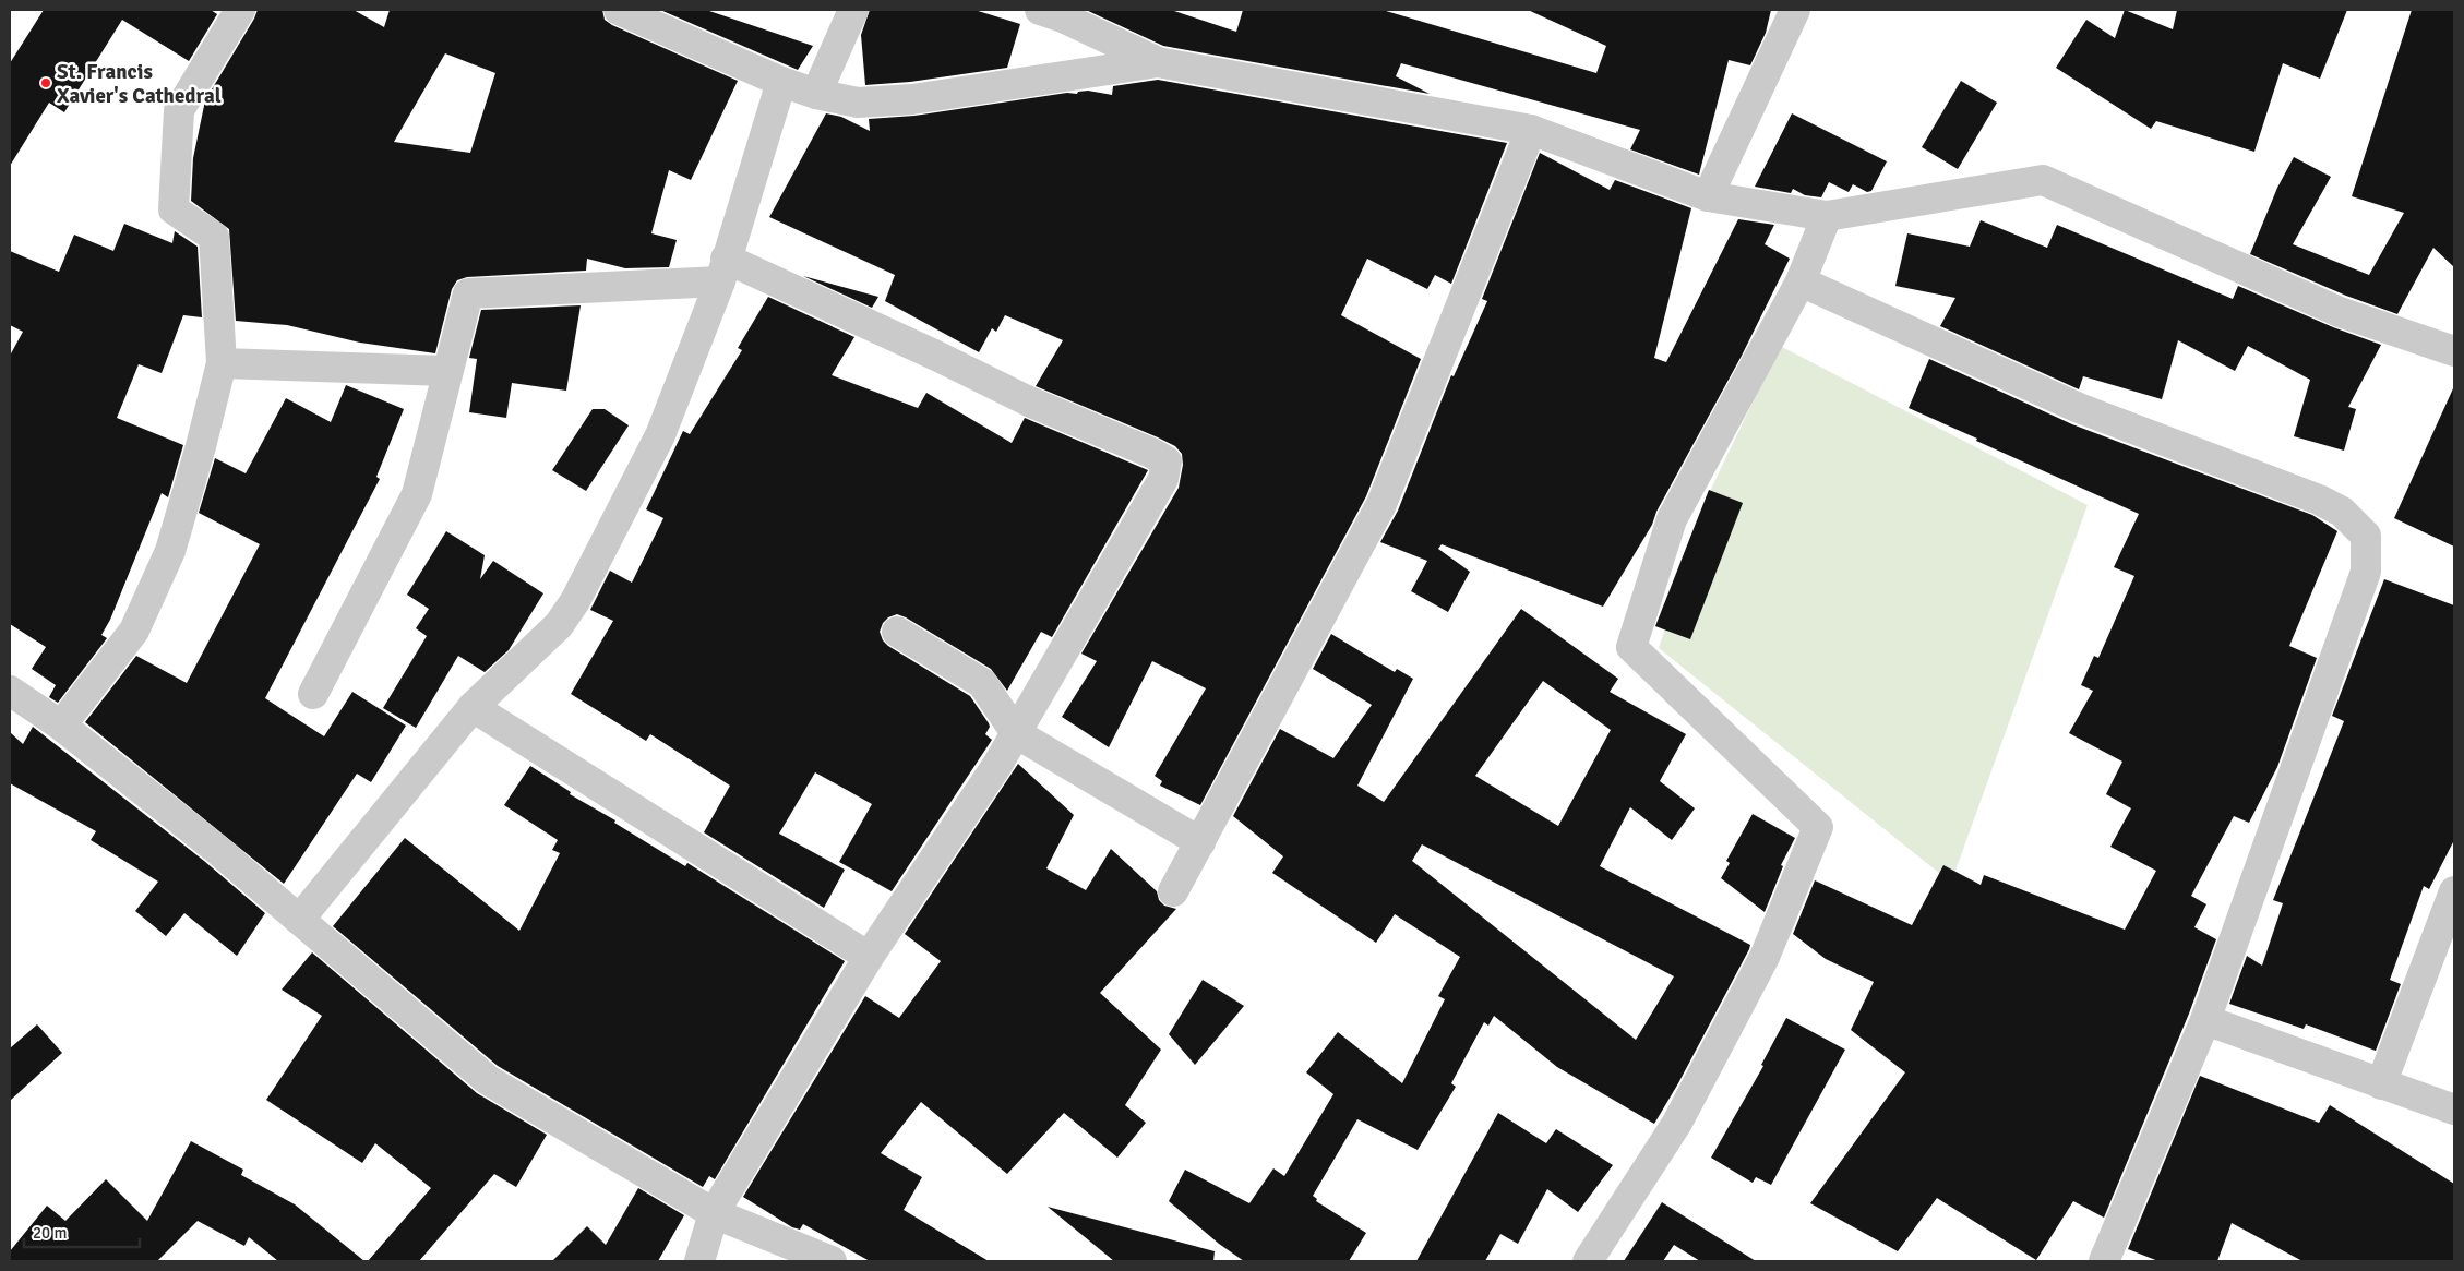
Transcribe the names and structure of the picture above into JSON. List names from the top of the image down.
{
  "places": ["St. Francis Xavier's Cathedral"],
  "scale_bar": "20 m"
}
